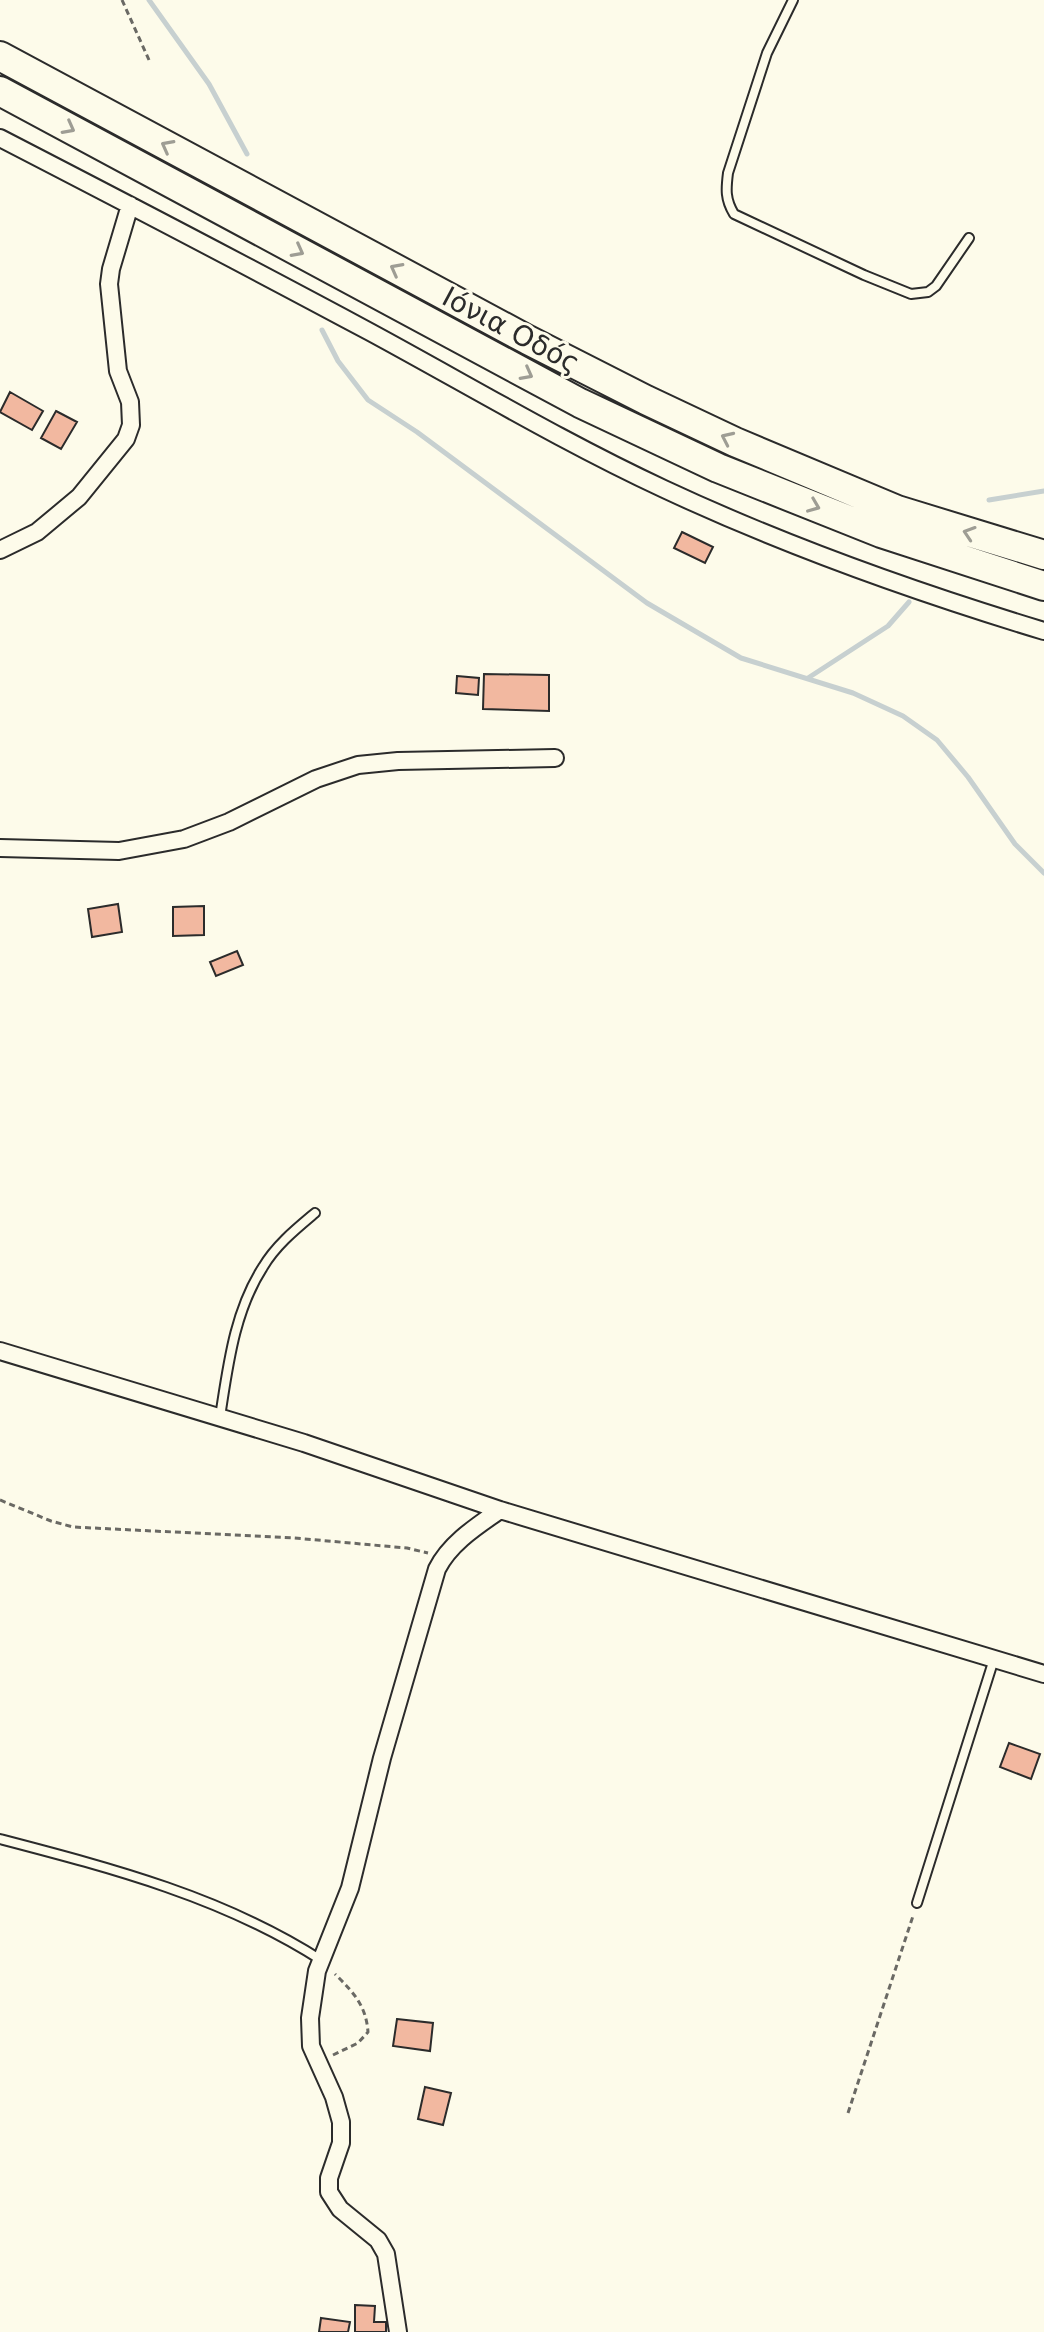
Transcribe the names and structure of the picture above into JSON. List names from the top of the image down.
{
  "streets": {
    "highway": ["Ιόνια Οδός"]
  }
}
